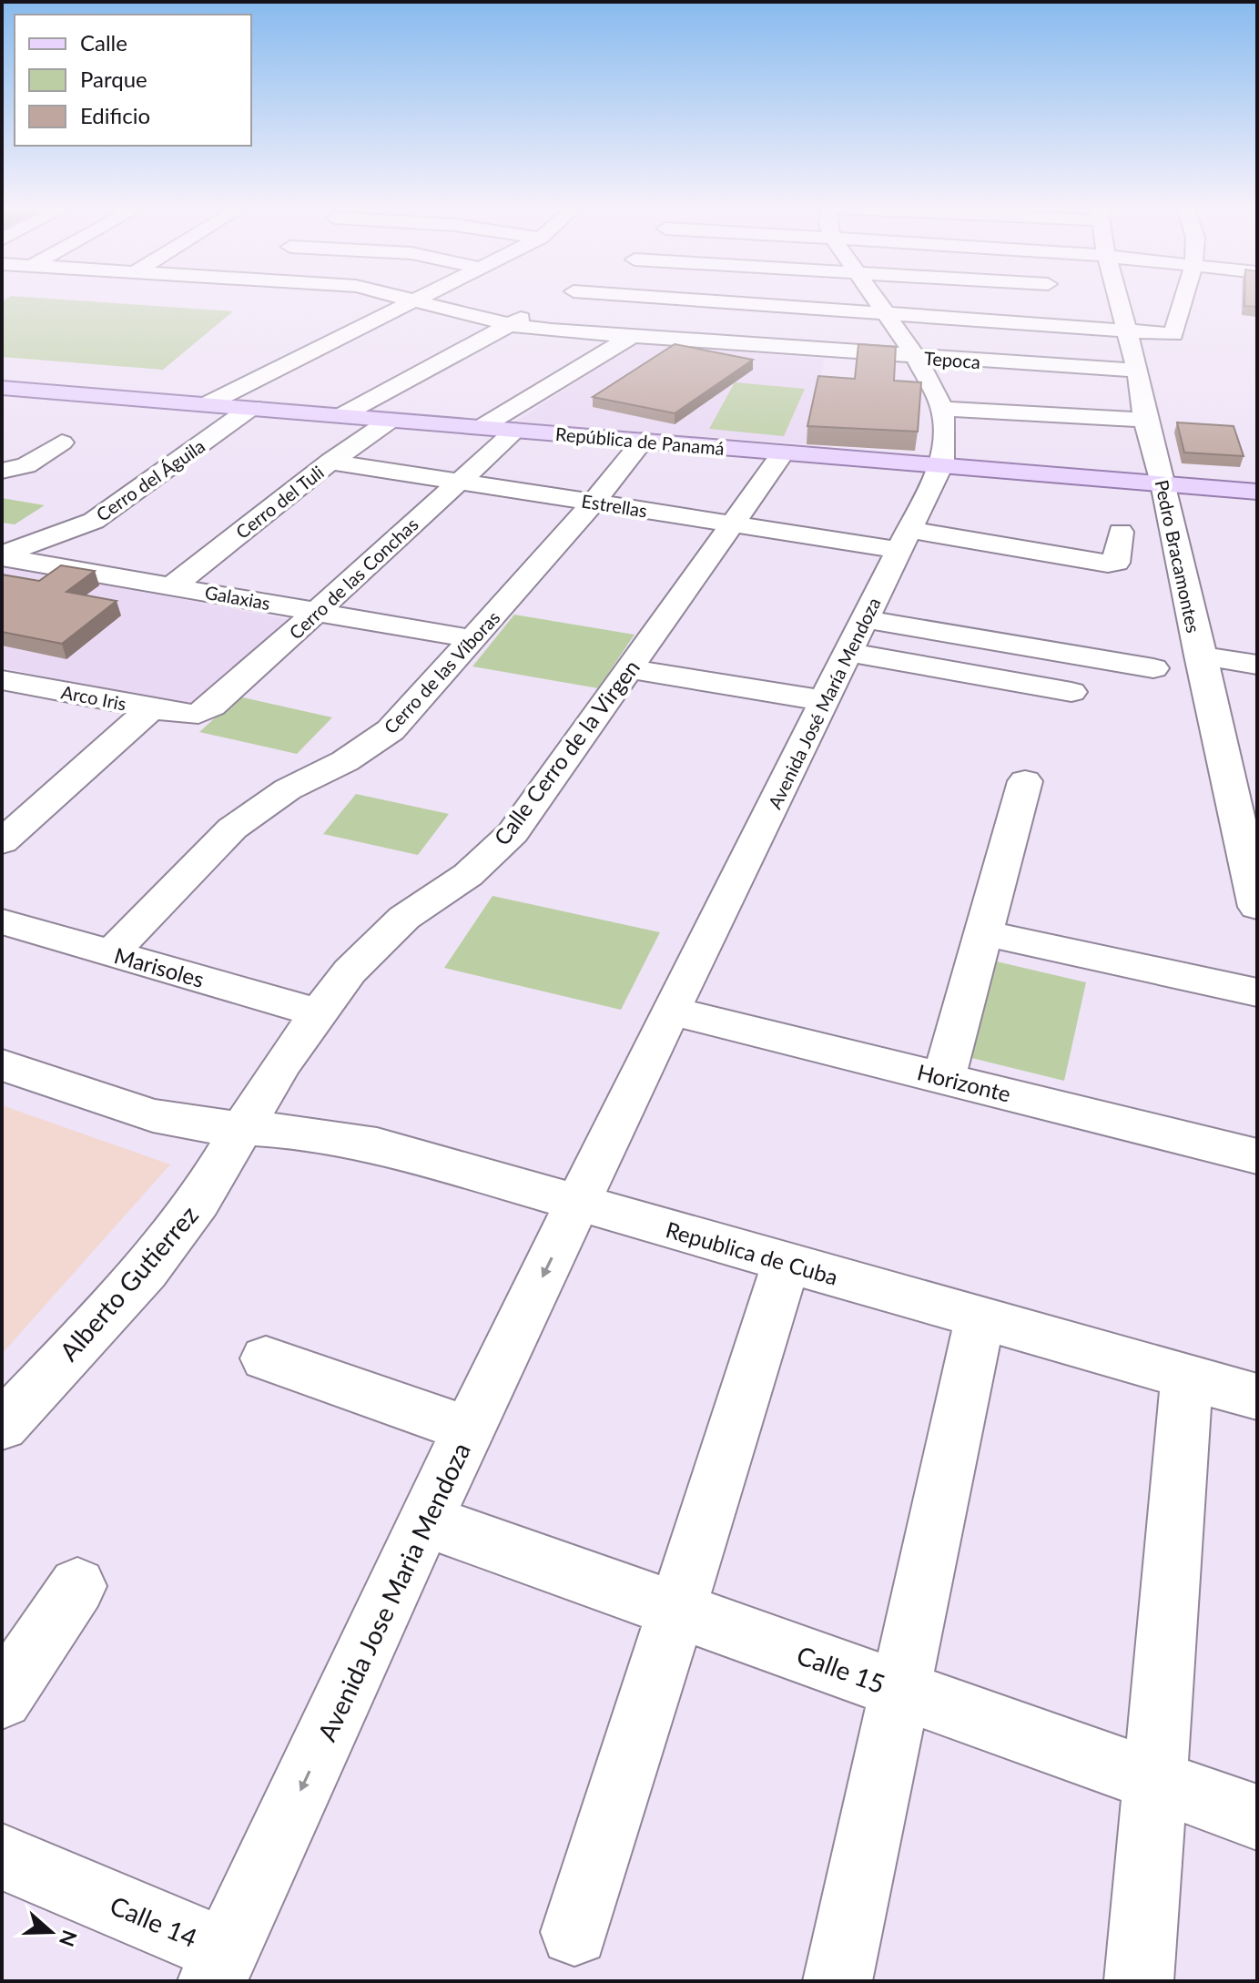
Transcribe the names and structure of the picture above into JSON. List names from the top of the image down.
{
  "streets": {
    "main road": ["República de Panamá"],
    "street": [
      "Tepoca",
      "Cerro del Águila",
      "Cerro del Tuli",
      "Estrellas",
      "Pedro Bracamontes",
      "Cerro de las Conchas",
      "Galaxias",
      "Cerro de las Víboras",
      "Arco Iris",
      "Avenida José María Mendoza",
      "Calle Cerro de la Virgen",
      "Marisoles",
      "Horizonte",
      "Republica de Cuba",
      "Alberto Gutierrez",
      "Avenida Jose Maria Mendoza",
      "Calle 15",
      "Calle 14"
    ]
  },
  "crossings": [
    ["Tepoca", "Pedro Bracamontes"],
    ["Tepoca", "Avenida José María Mendoza"],
    ["República de Panamá", "Cerro del Águila"],
    ["República de Panamá", "Cerro del Tuli"],
    ["República de Panamá", "Pedro Bracamontes"],
    ["República de Panamá", "Cerro de las Conchas"],
    ["República de Panamá", "Cerro de las Víboras"],
    ["República de Panamá", "Avenida José María Mendoza"],
    ["República de Panamá", "Calle Cerro de la Virgen"],
    ["Cerro del Águila", "Galaxias"],
    ["Cerro del Tuli", "Estrellas"],
    ["Cerro del Tuli", "Galaxias"],
    ["Estrellas", "Cerro de las Conchas"],
    ["Estrellas", "Cerro de las Víboras"],
    ["Estrellas", "Avenida José María Mendoza"],
    ["Estrellas", "Calle Cerro de la Virgen"],
    ["Cerro de las Conchas", "Galaxias"],
    ["Cerro de las Conchas", "Arco Iris"],
    ["Galaxias", "Cerro de las Víboras"],
    ["Cerro de las Víboras", "Marisoles"],
    ["Avenida José María Mendoza", "Horizonte"],
    ["Avenida José María Mendoza", "Republica de Cuba"],
    ["Avenida José María Mendoza", "Avenida Jose Maria Mendoza"],
    ["Calle Cerro de la Virgen", "Marisoles"],
    ["Calle Cerro de la Virgen", "Republica de Cuba"],
    ["Calle Cerro de la Virgen", "Alberto Gutierrez"],
    ["Republica de Cuba", "Alberto Gutierrez"],
    ["Republica de Cuba", "Avenida Jose Maria Mendoza"],
    ["Avenida Jose Maria Mendoza", "Calle 15"],
    ["Avenida Jose Maria Mendoza", "Calle 14"]
  ],
  "legend": ["Calle", "Parque", "Edificio"],
  "north": "right"
}
